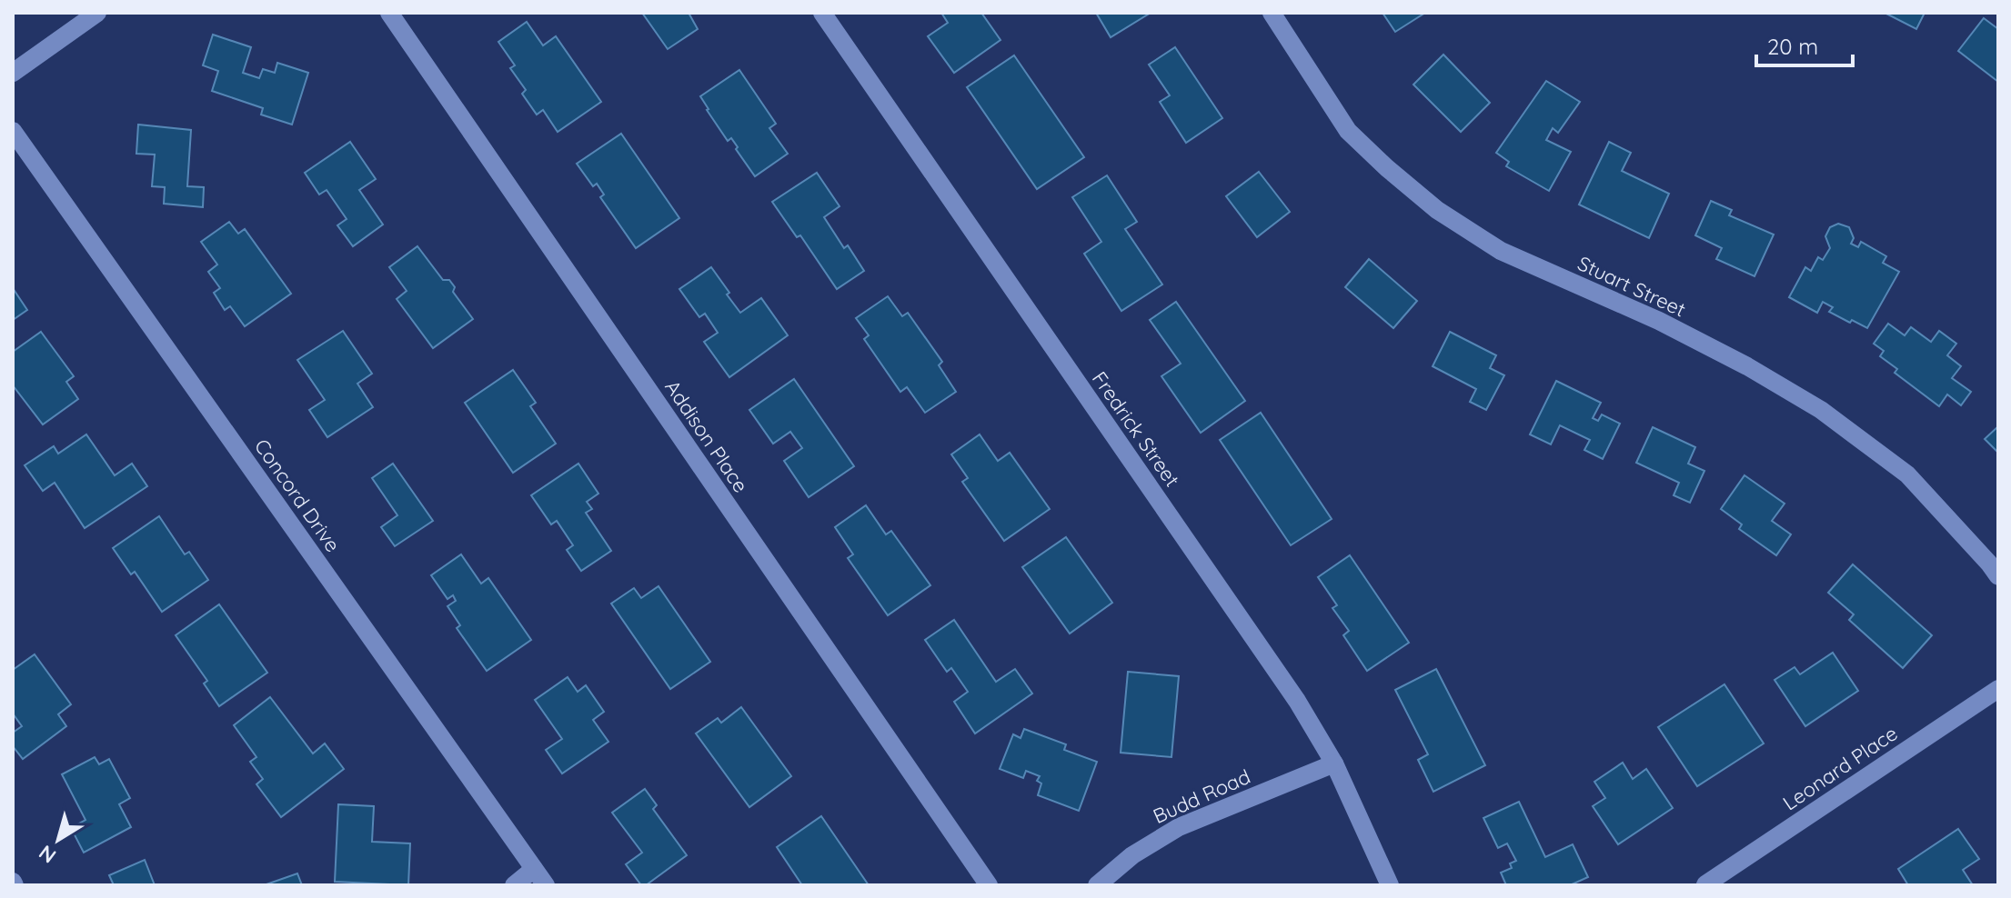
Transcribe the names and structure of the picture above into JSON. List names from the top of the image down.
{
  "streets": {
    "street": [
      "Stuart Street",
      "Fredrick Street",
      "Addison Place",
      "Concord Drive",
      "Leonard Place",
      "Budd Road"
    ]
  },
  "crossings": [
    ["Fredrick Street", "Budd Road"]
  ],
  "scale_bar": "20 m",
  "north": "bottom left"
}
